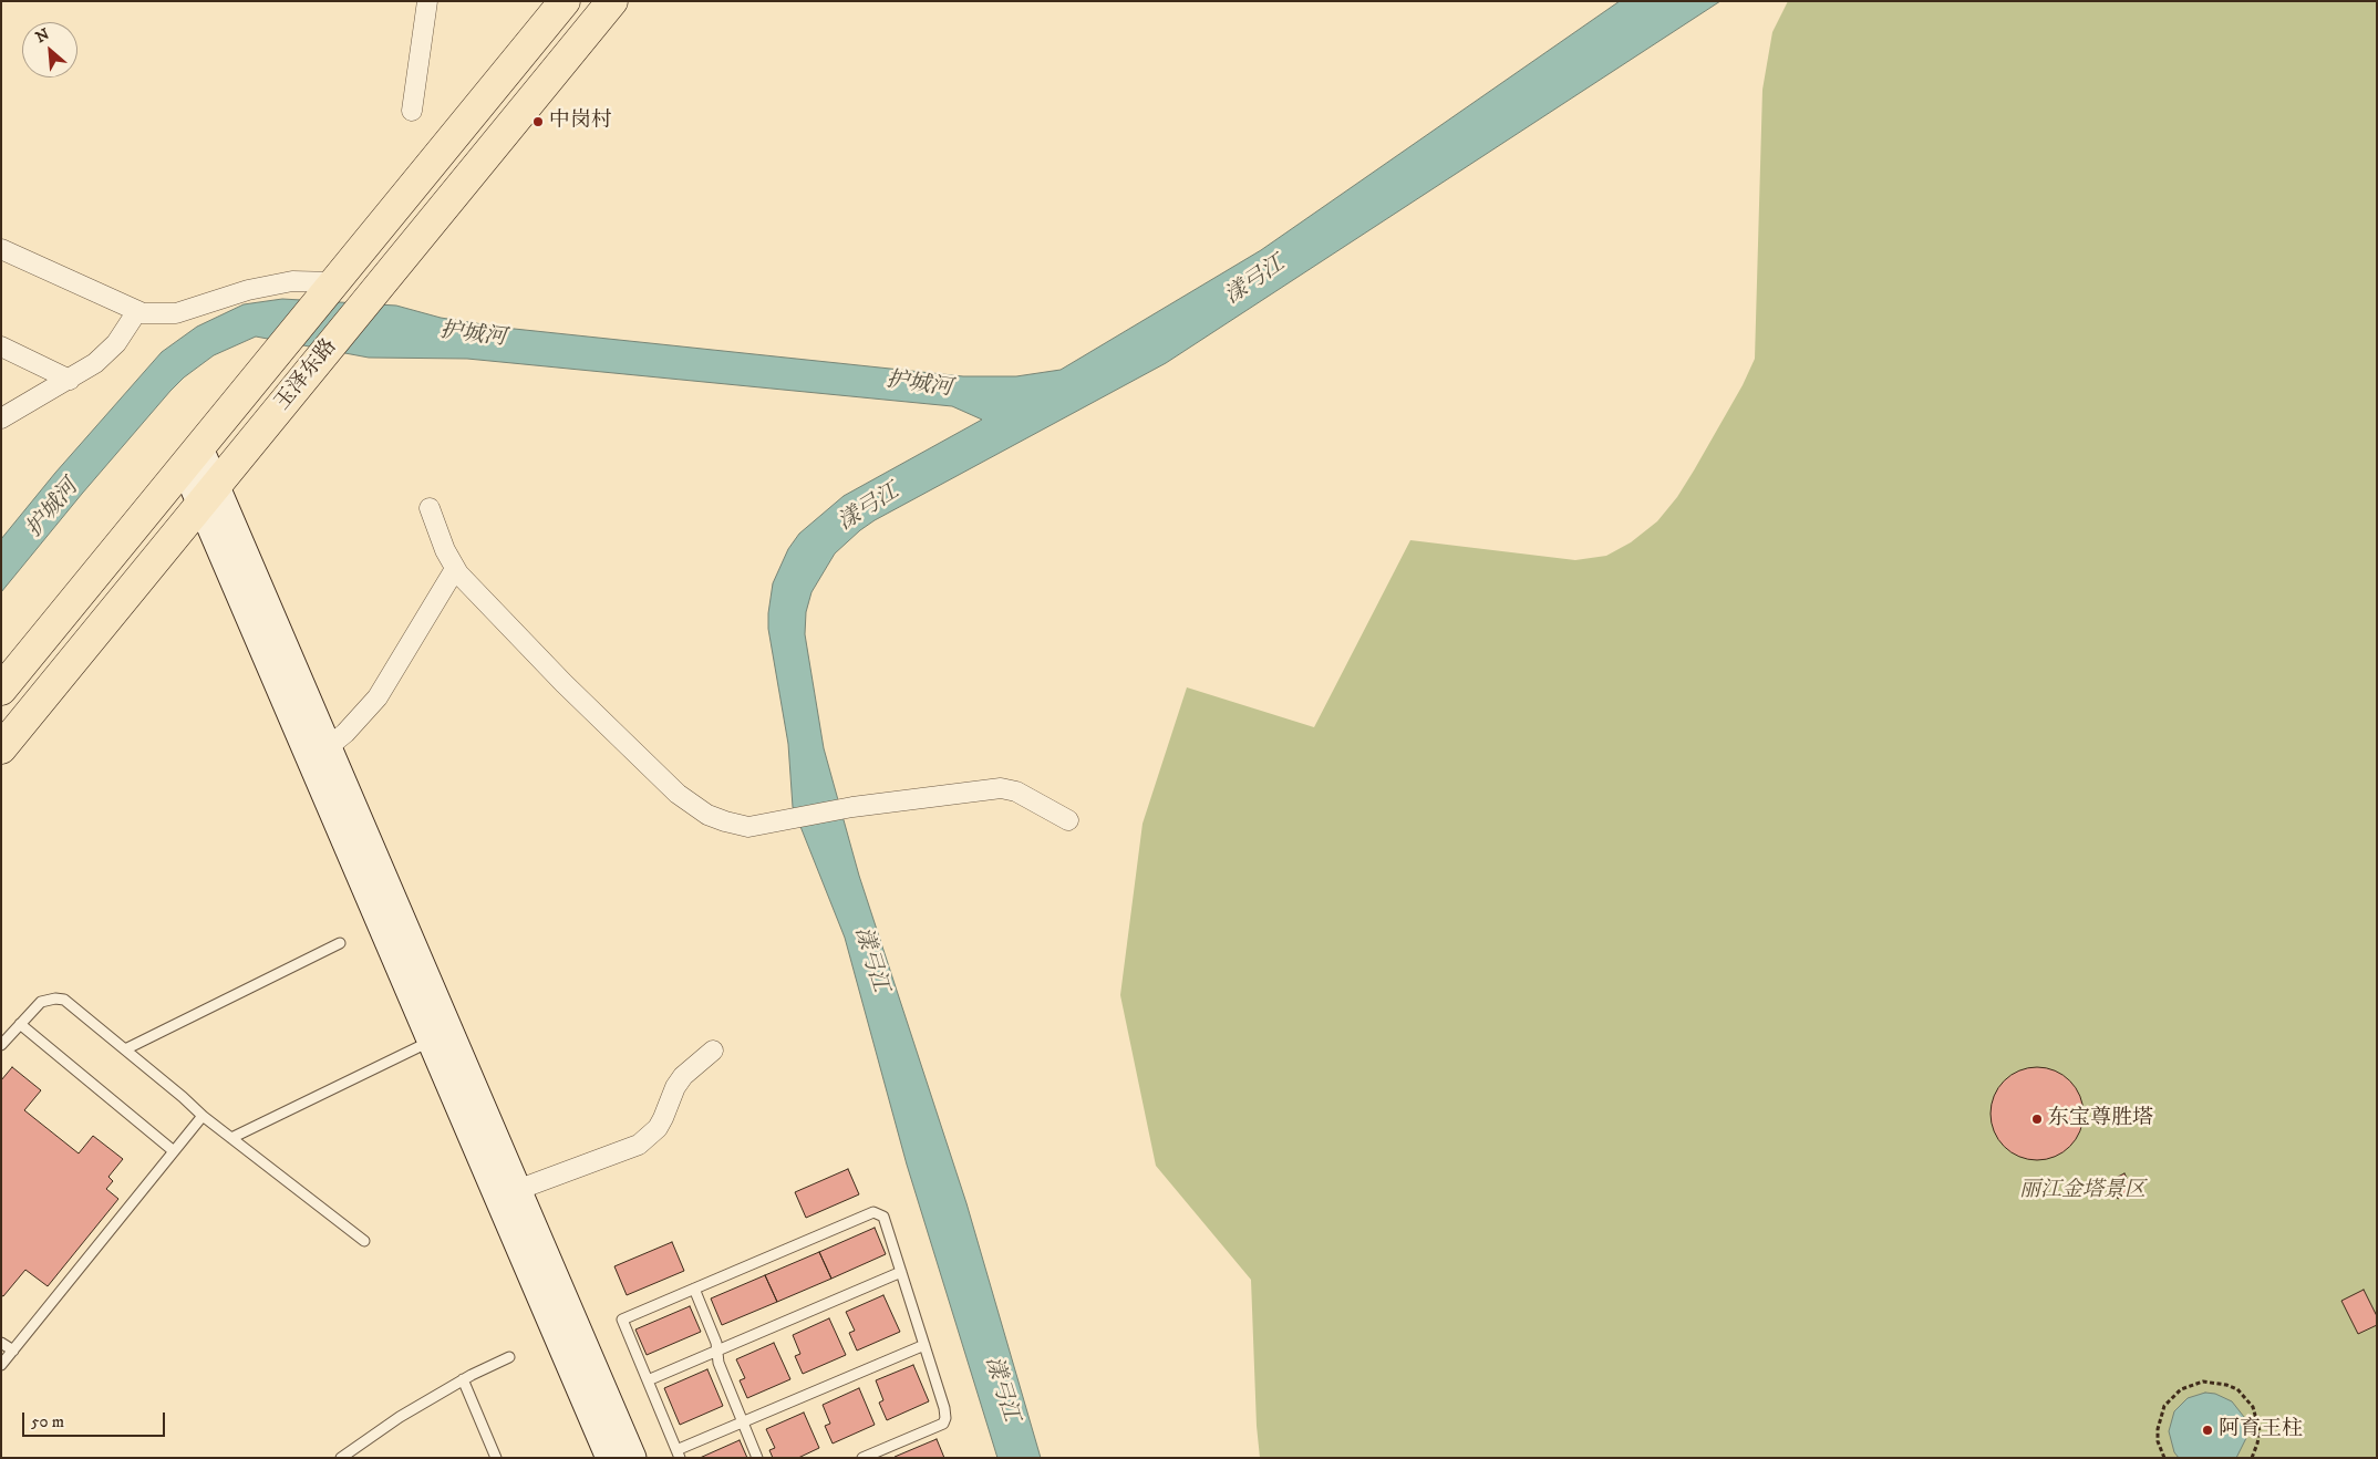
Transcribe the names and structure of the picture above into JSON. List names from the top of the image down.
{
  "streets": {
    "main road": ["玉泽东路"]
  },
  "water": ["漾弓江", "护城河"],
  "parks": ["丽江金塔景区"],
  "places": ["中岗村", "东宝尊胜塔", "阿育王柱"],
  "scale_bar": "50 m",
  "north": "top left"
}
